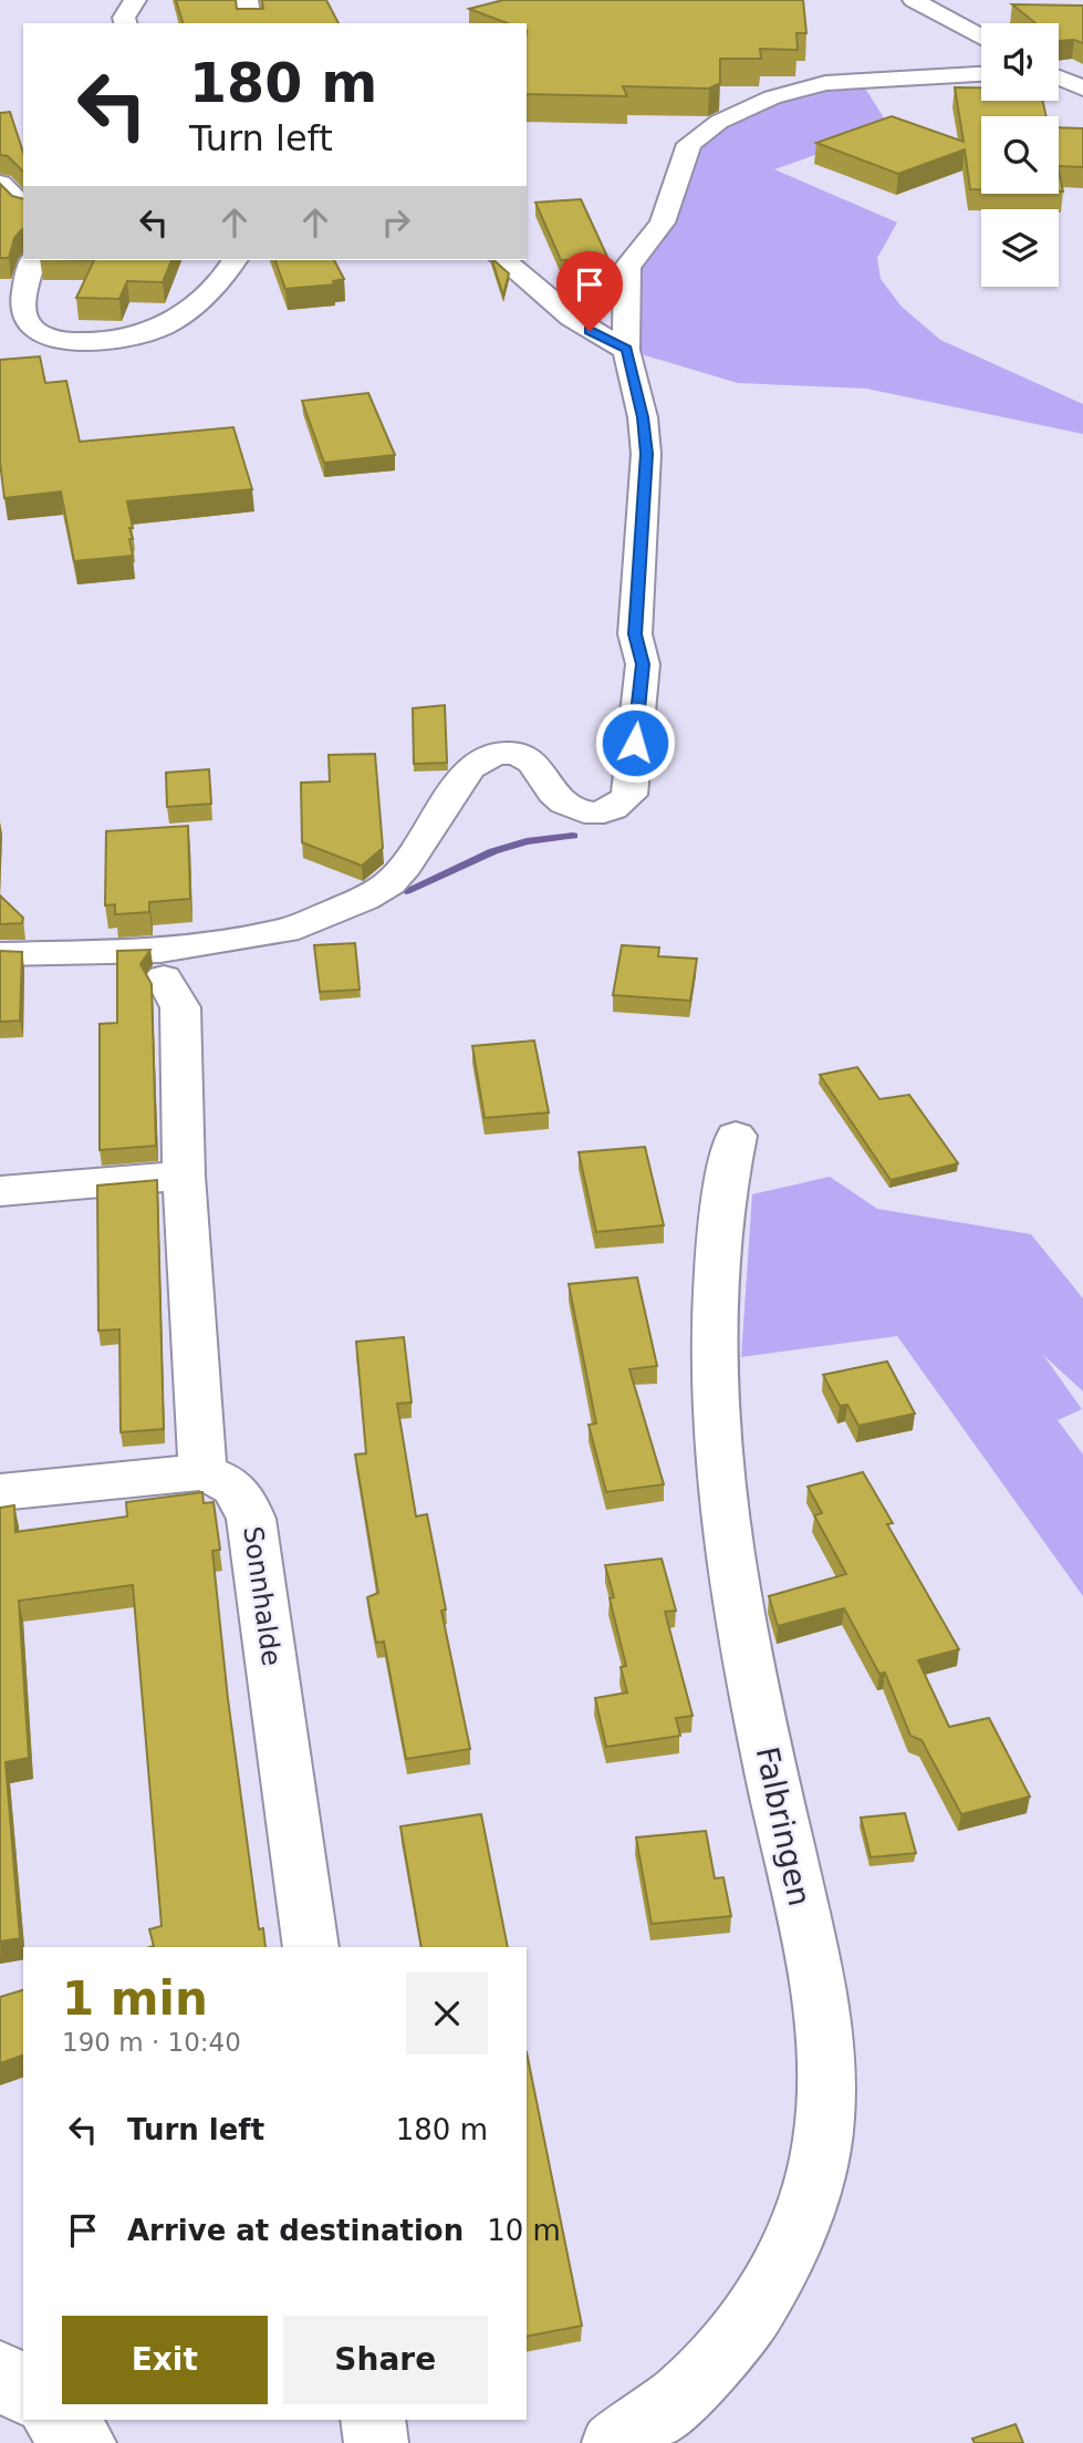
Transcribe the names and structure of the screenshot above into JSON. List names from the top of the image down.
{
  "streets": {
    "street": ["Sonnhalde", "Falbringen"]
  },
  "page": {
    "turn": ["180 m", "Turn left"],
    "heading": ["1 min", "190 m · 10:40"],
    "list": [
      {
        "name": "Turn left",
        "value": "180 m"
      },
      {
        "name": "Arrive at destination",
        "value": "10 m"
      }
    ],
    "buttons": ["Exit", "Share"]
  }
}
